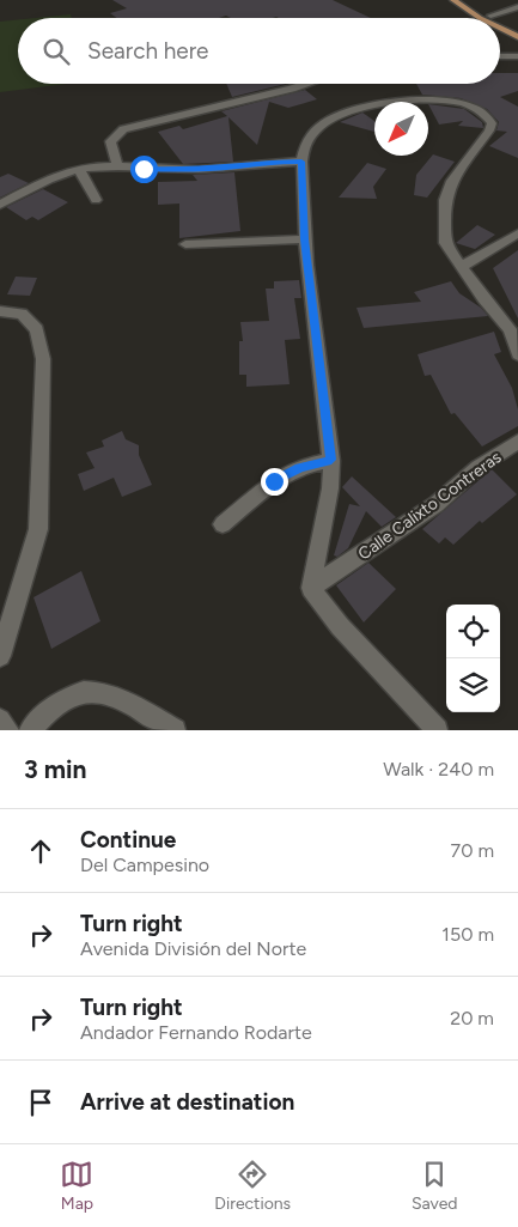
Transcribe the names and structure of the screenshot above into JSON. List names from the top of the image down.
{
  "streets": {
    "street": ["Calle Calixto Contreras"]
  },
  "north": "bottom left",
  "page": {
    "search": "Search here",
    "heading": ["3 min", "Walk · 240 m"],
    "list": [
      ["Continue", "Del Campesino", "70 m"],
      ["Turn right", "Avenida División del Norte", "150 m"],
      ["Turn right", "Andador Fernando Rodarte", "20 m"],
      "Arrive at destination"
    ],
    "nav": ["Map", "Directions", "Saved"]
  }
}
